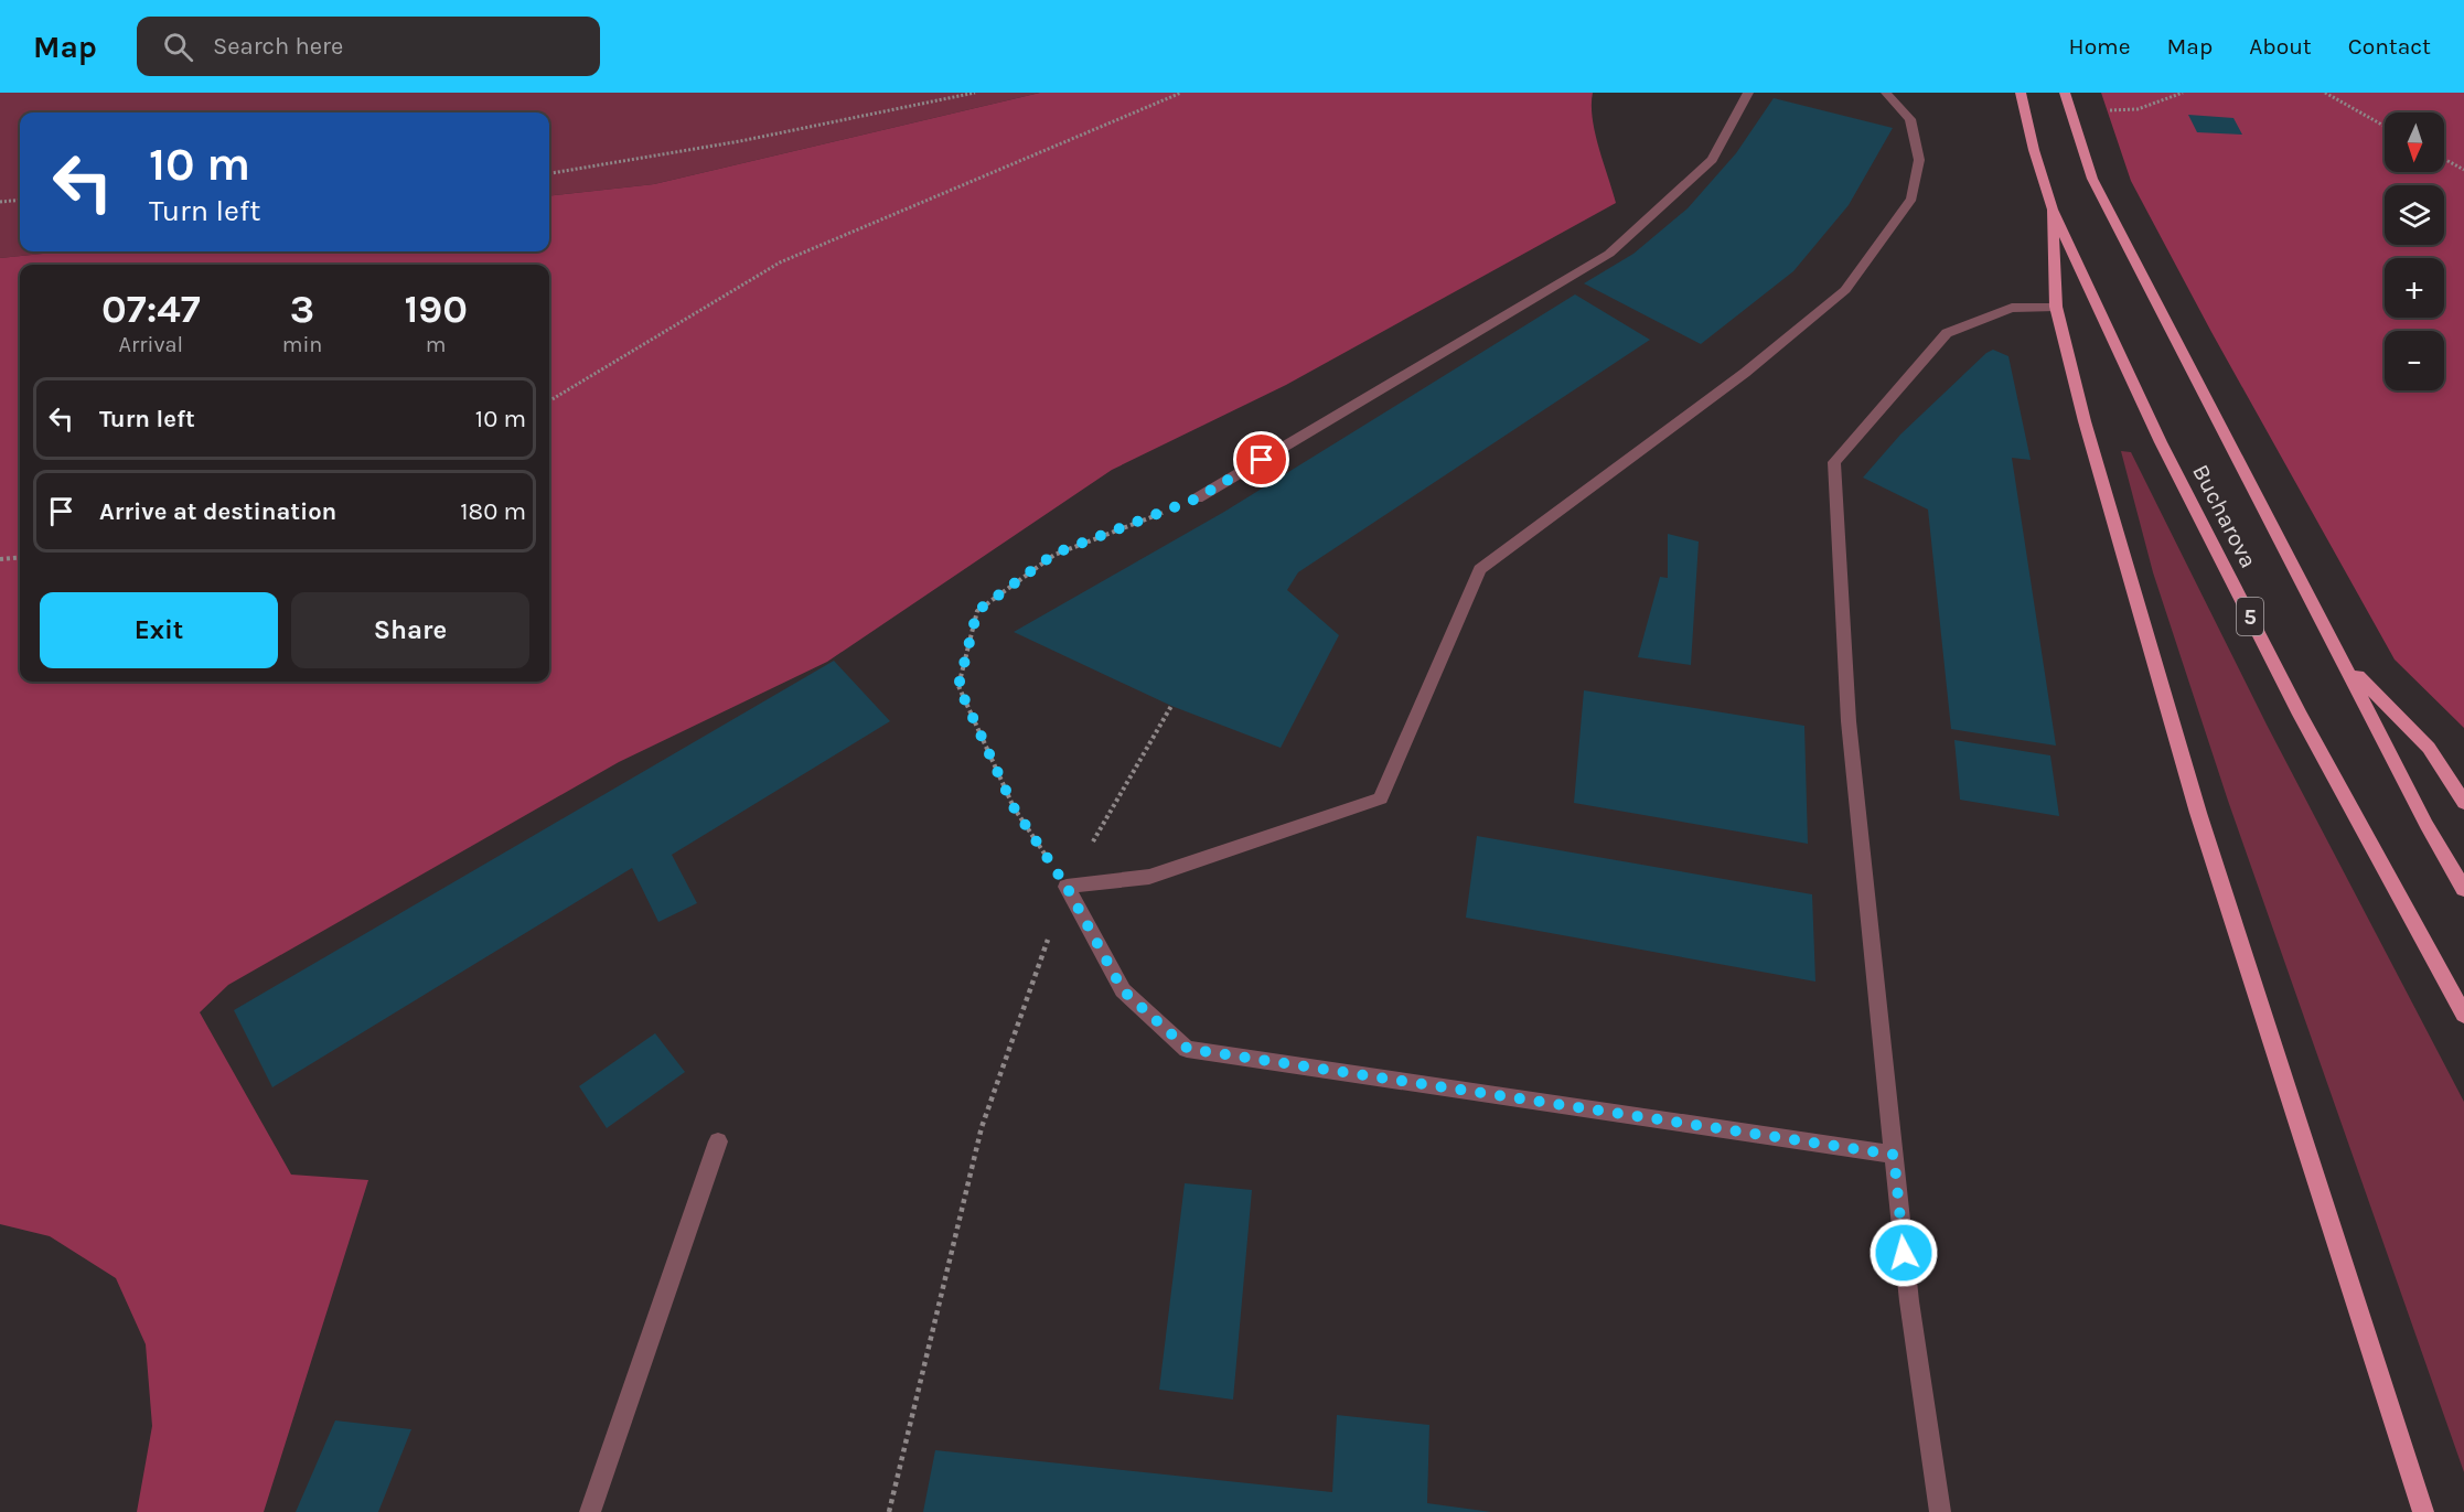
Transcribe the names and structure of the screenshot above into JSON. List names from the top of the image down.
{
  "streets": {
    "main road": ["Bucharova", "5"]
  },
  "north": "bottom",
  "page": {
    "header": "Map",
    "search": "Search here",
    "nav": [
      "Home",
      "Map",
      "About",
      "Contact"
    ],
    "map_buttons": ["+", "−"],
    "turn": ["10 m", "Turn left"],
    "eta": [
      "07:47",
      "Arrival",
      "3",
      "min",
      "190",
      "m"
    ],
    "list": [
      {
        "name": "Turn left",
        "value": "10 m"
      },
      {
        "name": "Arrive at destination",
        "value": "180 m"
      }
    ],
    "buttons": ["Exit", "Share"]
  }
}
